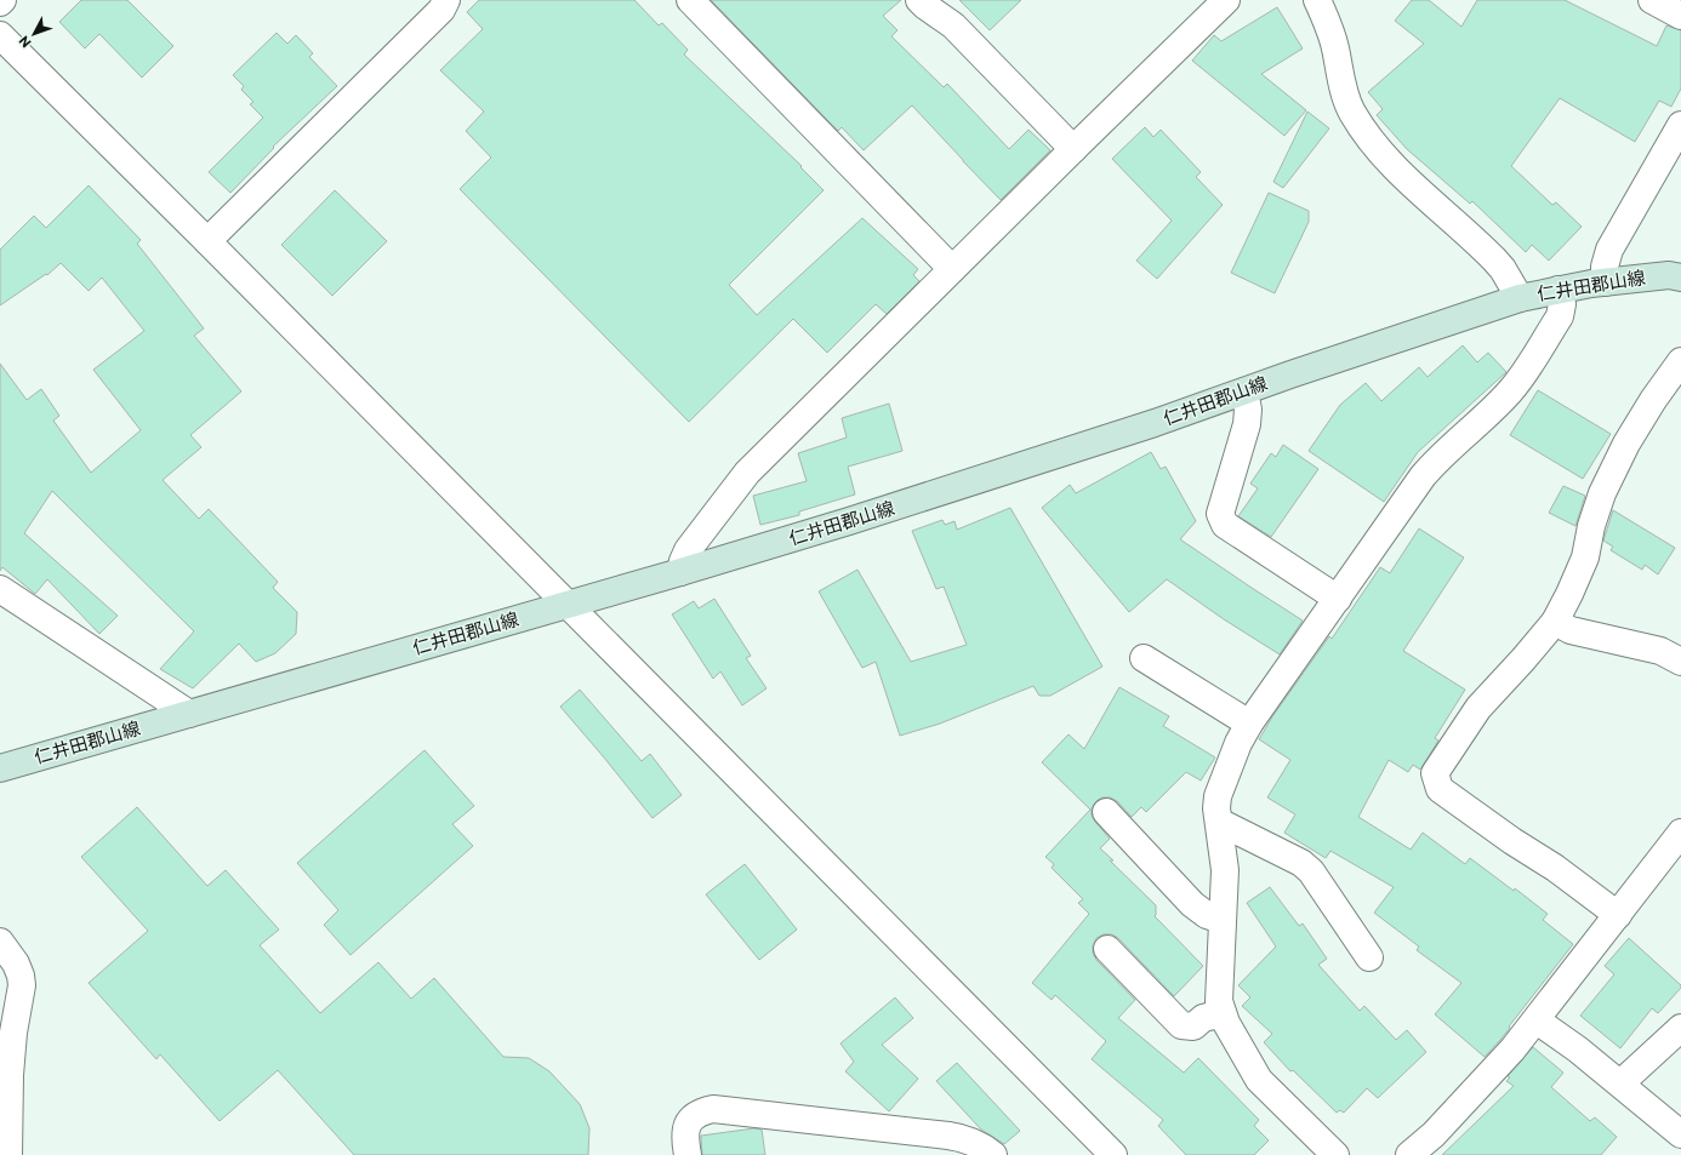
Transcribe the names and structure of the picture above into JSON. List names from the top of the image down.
{
  "streets": {
    "main road": ["仁井田郡山線"]
  },
  "north": "bottom left"
}
